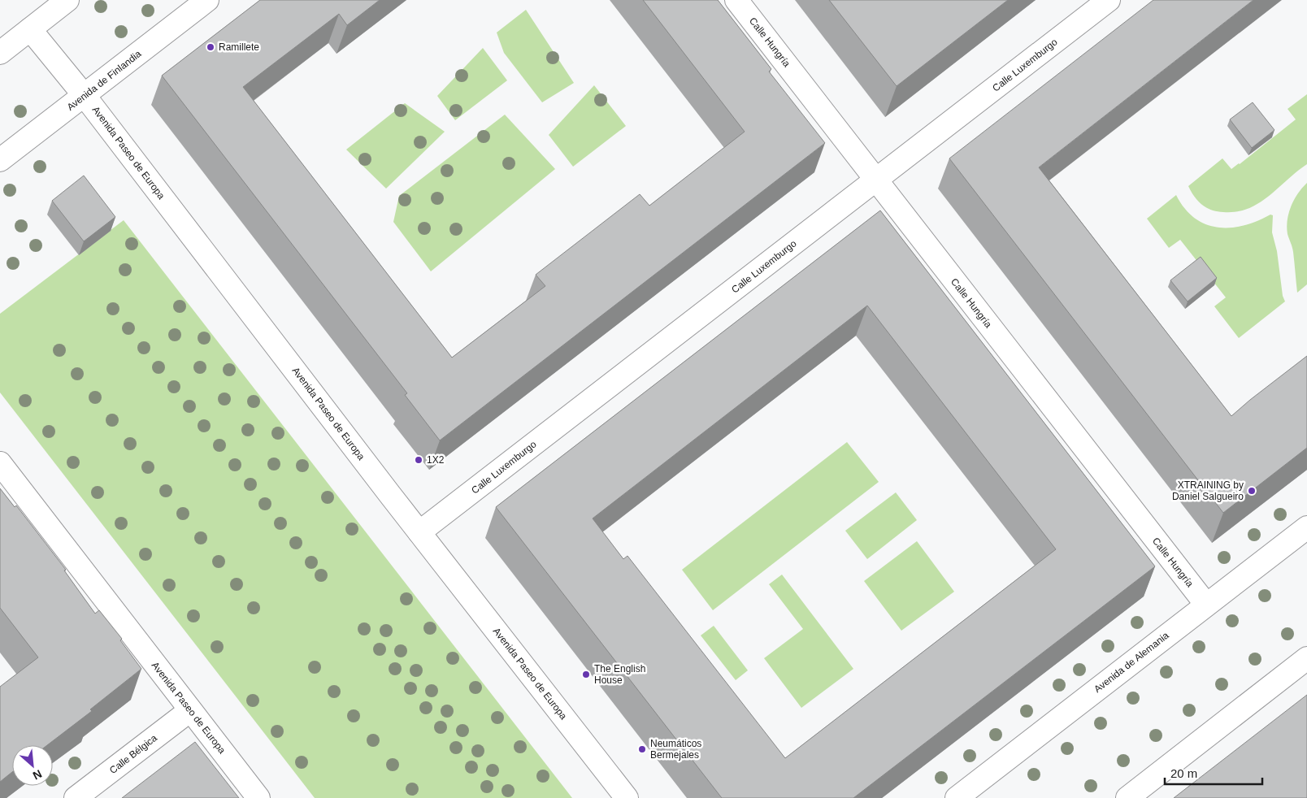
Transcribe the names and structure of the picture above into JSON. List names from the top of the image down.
{
  "streets": {
    "street": [
      "Calle Hungría",
      "Calle Luxemburgo",
      "Avenida de Finlandia",
      "Avenida Paseo de Europa",
      "Avenida de Alemania",
      "Calle Bélgica"
    ]
  },
  "crossings": [
    ["Calle Hungría", "Calle Luxemburgo"],
    ["Calle Hungría", "Avenida de Alemania"],
    ["Calle Luxemburgo", "Avenida Paseo de Europa"],
    ["Avenida de Finlandia", "Avenida Paseo de Europa"],
    ["Avenida Paseo de Europa", "Calle Bélgica"]
  ],
  "places": [
    "Ramillete",
    "1X2",
    "XTRAINING by Daniel Salgueiro",
    "The English House",
    "Neumáticos Bermejales"
  ],
  "scale_bar": "20 m",
  "north": "bottom right"
}
